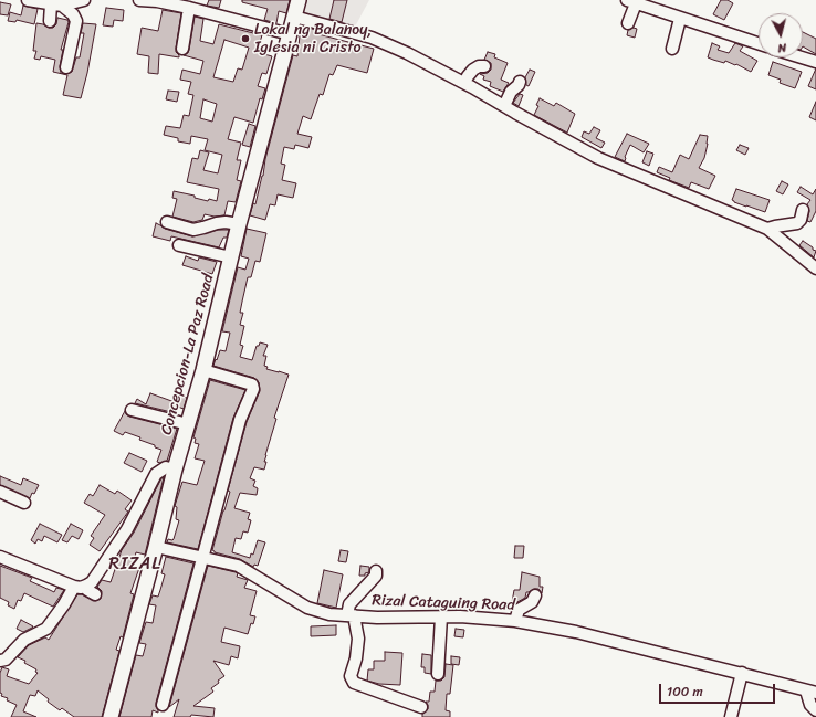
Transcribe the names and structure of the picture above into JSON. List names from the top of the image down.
{
  "streets": {
    "main road": ["Concepcion-La Paz Road"],
    "street": ["Rizal Cataguing Road"]
  },
  "crossings": [
    ["Concepcion-La Paz Road", "Rizal Cataguing Road"]
  ],
  "districts": ["RIZAL"],
  "places": ["Lokal ng Balanoy, Iglesia ni Cristo"],
  "scale_bar": "100 m",
  "north": "bottom"
}
